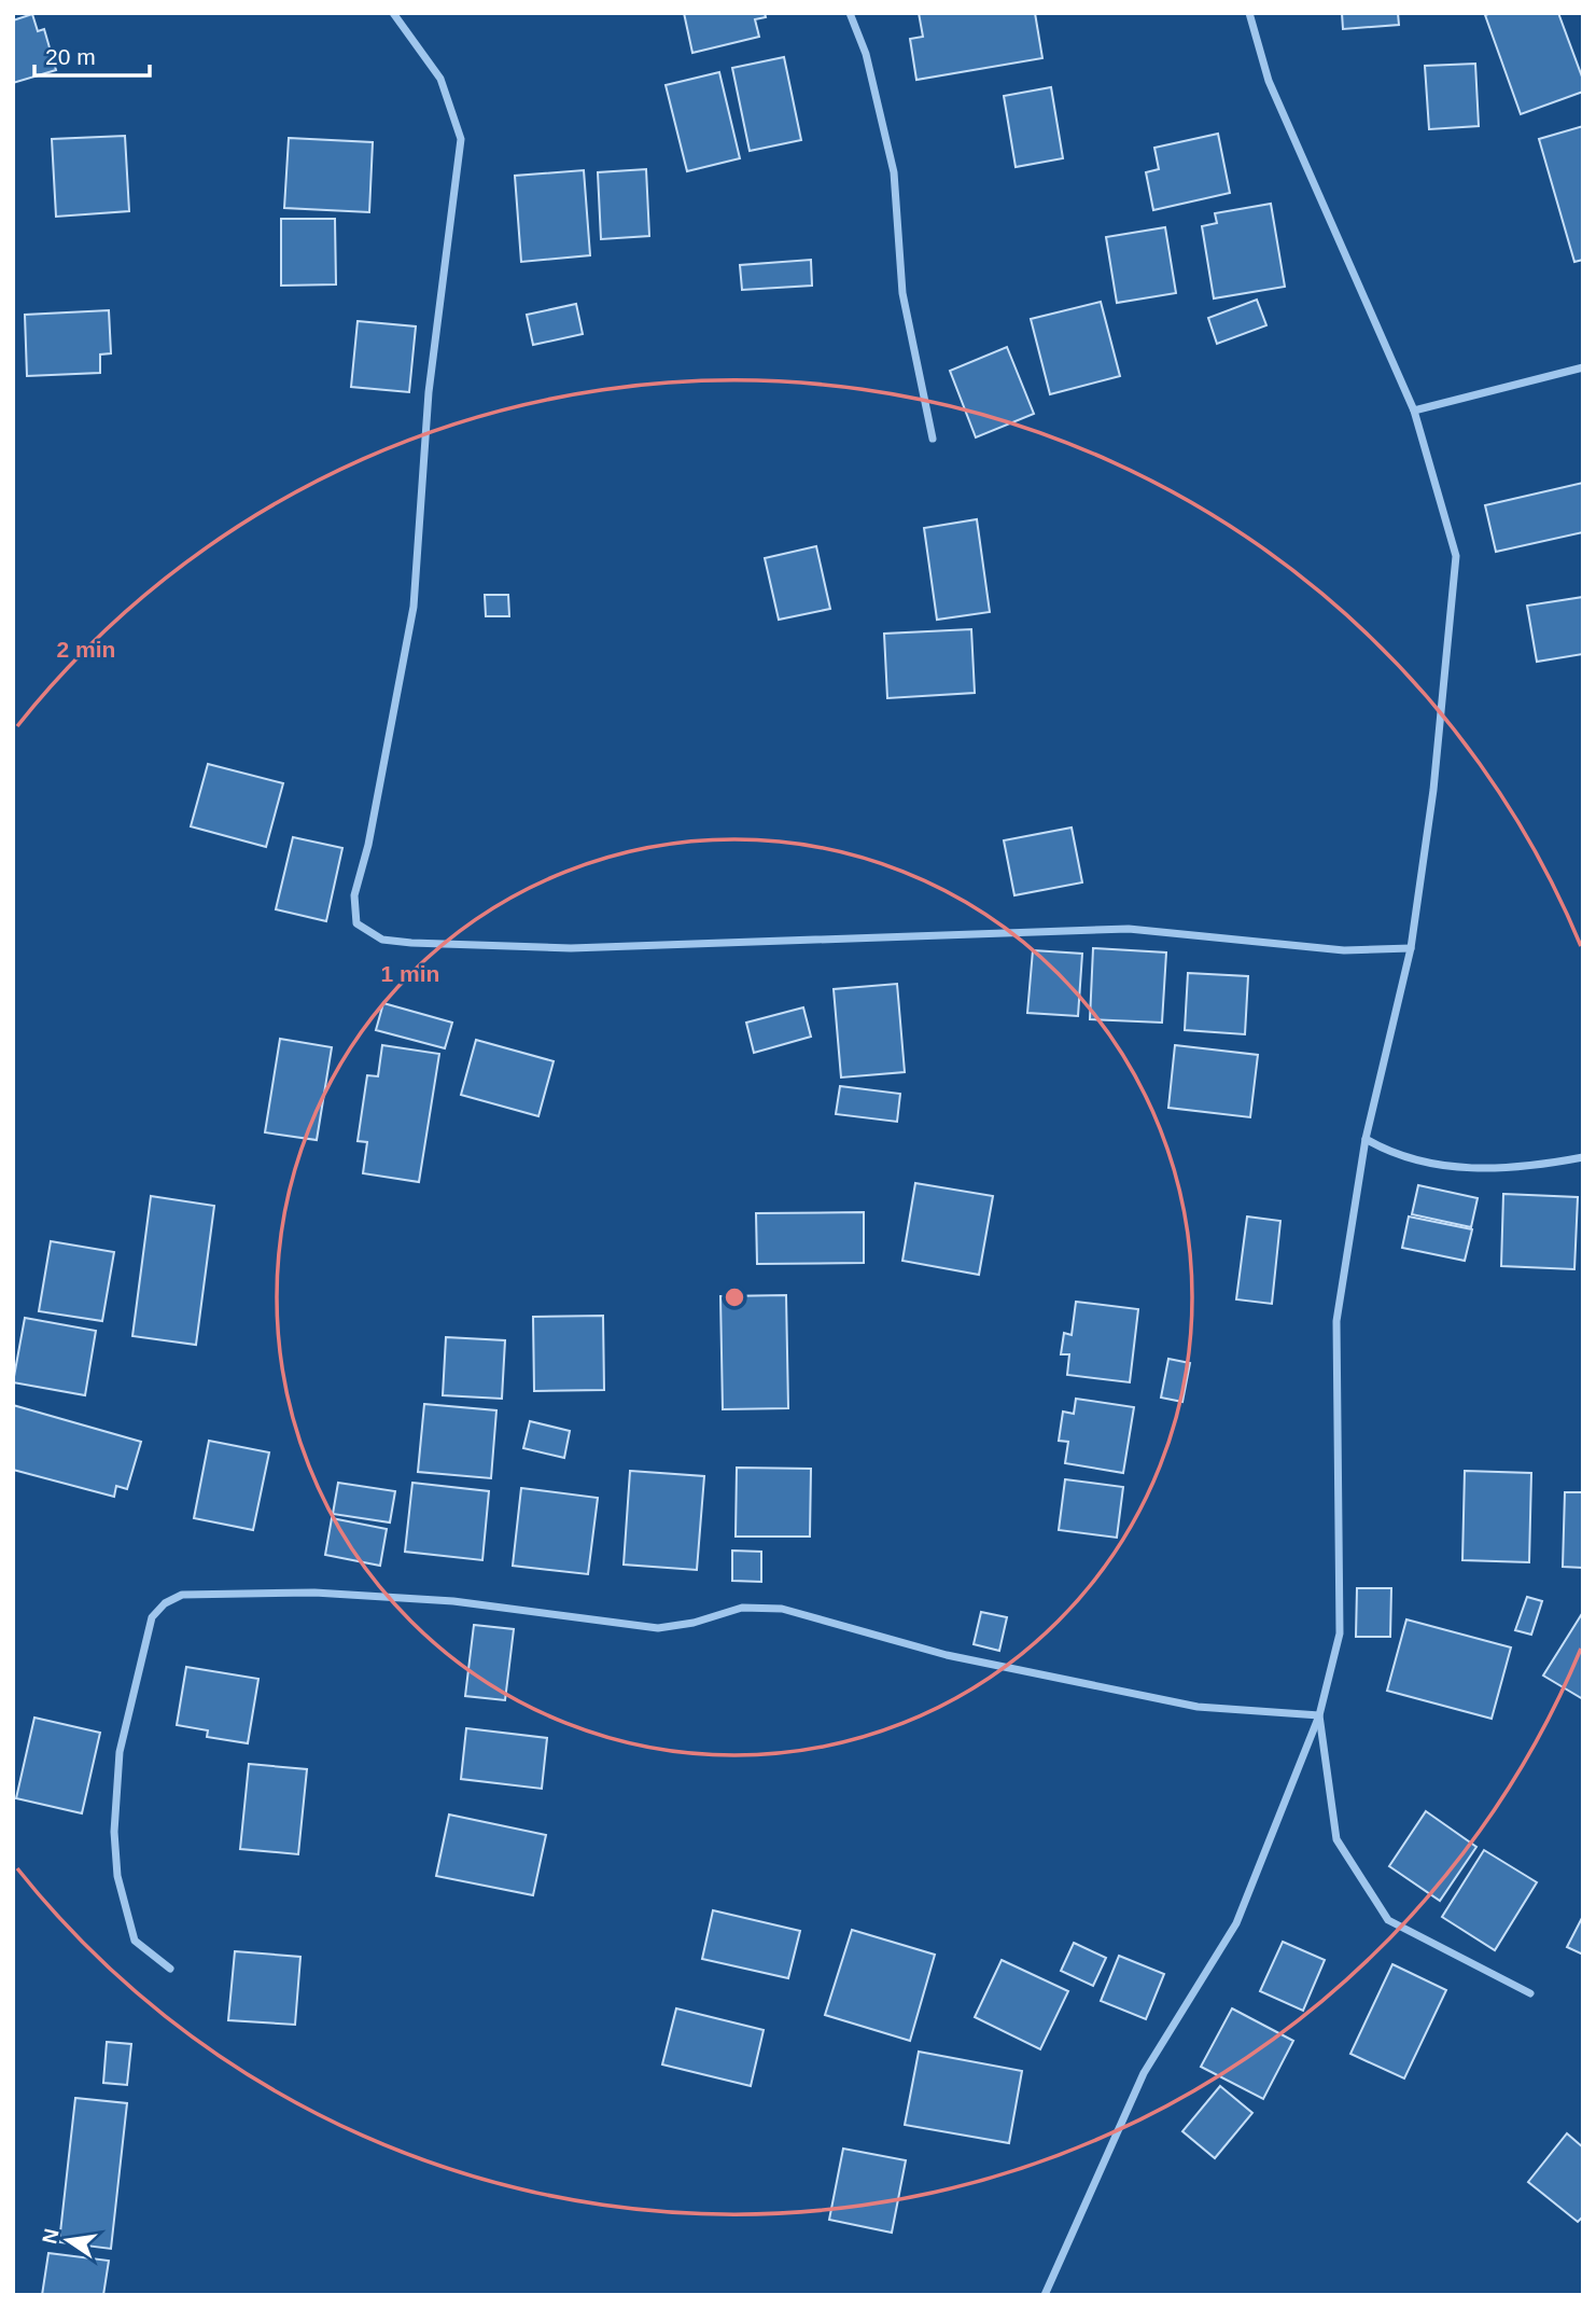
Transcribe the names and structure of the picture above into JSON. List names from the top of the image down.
{
  "scale_bar": "20 m",
  "north": "left",
  "rings": ["2 min", "1 min"]
}
